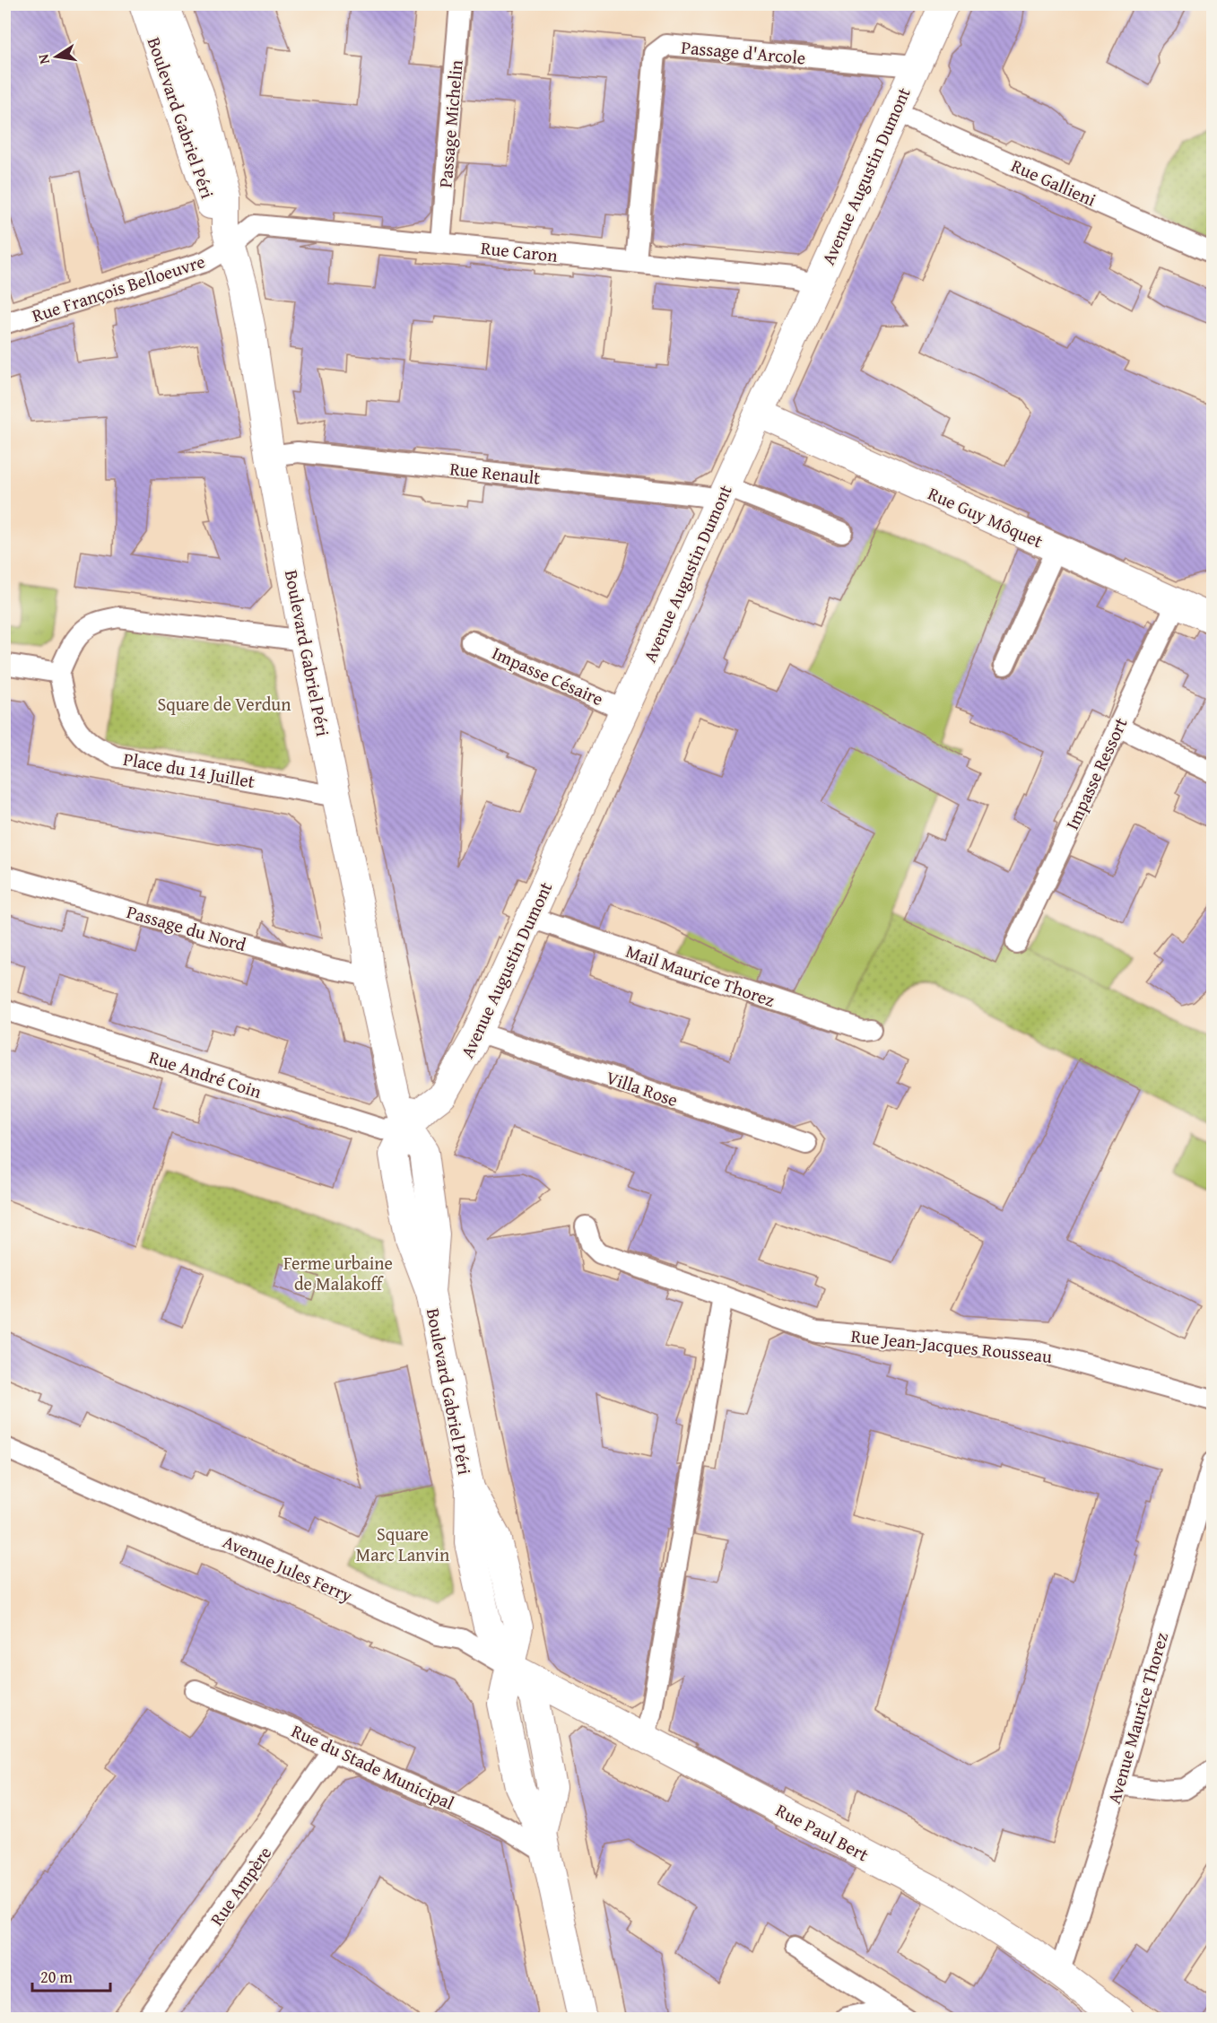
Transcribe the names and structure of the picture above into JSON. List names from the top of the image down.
{
  "streets": {
    "main road": [
      "Boulevard Gabriel Péri",
      "Avenue Augustin Dumont",
      "Rue Guy Môquet",
      "Rue Paul Bert"
    ],
    "street": [
      "Passage d'Arcole",
      "Passage Michelin",
      "Rue Gallieni",
      "Rue Caron",
      "Rue François Belloeuvre",
      "Rue Renault",
      "Impasse Césaire",
      "Place du 14 Juillet",
      "Impasse Ressort",
      "Passage du Nord",
      "Mail Maurice Thorez",
      "Rue André Coin",
      "Villa Rose",
      "Rue Jean-Jacques Rousseau",
      "Avenue Jules Ferry",
      "Avenue Maurice Thorez",
      "Rue du Stade Municipal",
      "Rue Ampère"
    ]
  },
  "crossings": [
    ["Passage d'Arcole", "Avenue Augustin Dumont"],
    ["Passage d'Arcole", "Rue Caron"],
    ["Boulevard Gabriel Péri", "Avenue Augustin Dumont"],
    ["Boulevard Gabriel Péri", "Rue Caron"],
    ["Boulevard Gabriel Péri", "Rue François Belloeuvre"],
    ["Boulevard Gabriel Péri", "Rue Renault"],
    ["Boulevard Gabriel Péri", "Place du 14 Juillet"],
    ["Boulevard Gabriel Péri", "Passage du Nord"],
    ["Boulevard Gabriel Péri", "Rue André Coin"],
    ["Boulevard Gabriel Péri", "Avenue Jules Ferry"],
    ["Boulevard Gabriel Péri", "Rue Paul Bert"],
    ["Passage Michelin", "Rue Caron"],
    ["Avenue Augustin Dumont", "Rue Gallieni"],
    ["Avenue Augustin Dumont", "Rue Caron"],
    ["Avenue Augustin Dumont", "Rue Renault"],
    ["Avenue Augustin Dumont", "Rue Guy Môquet"],
    ["Avenue Augustin Dumont", "Impasse Césaire"],
    ["Avenue Augustin Dumont", "Mail Maurice Thorez"],
    ["Avenue Augustin Dumont", "Rue André Coin"],
    ["Avenue Augustin Dumont", "Villa Rose"],
    ["Rue Caron", "Rue François Belloeuvre"],
    ["Rue Guy Môquet", "Impasse Ressort"],
    ["Avenue Jules Ferry", "Rue Paul Bert"],
    ["Avenue Maurice Thorez", "Rue Paul Bert"],
    ["Rue du Stade Municipal", "Rue Ampère"]
  ],
  "parks": ["Square de Verdun", "Ferme urbaine de Malakoff", "Square Marc Lanvin"],
  "scale_bar": "20 m",
  "north": "left"
}
